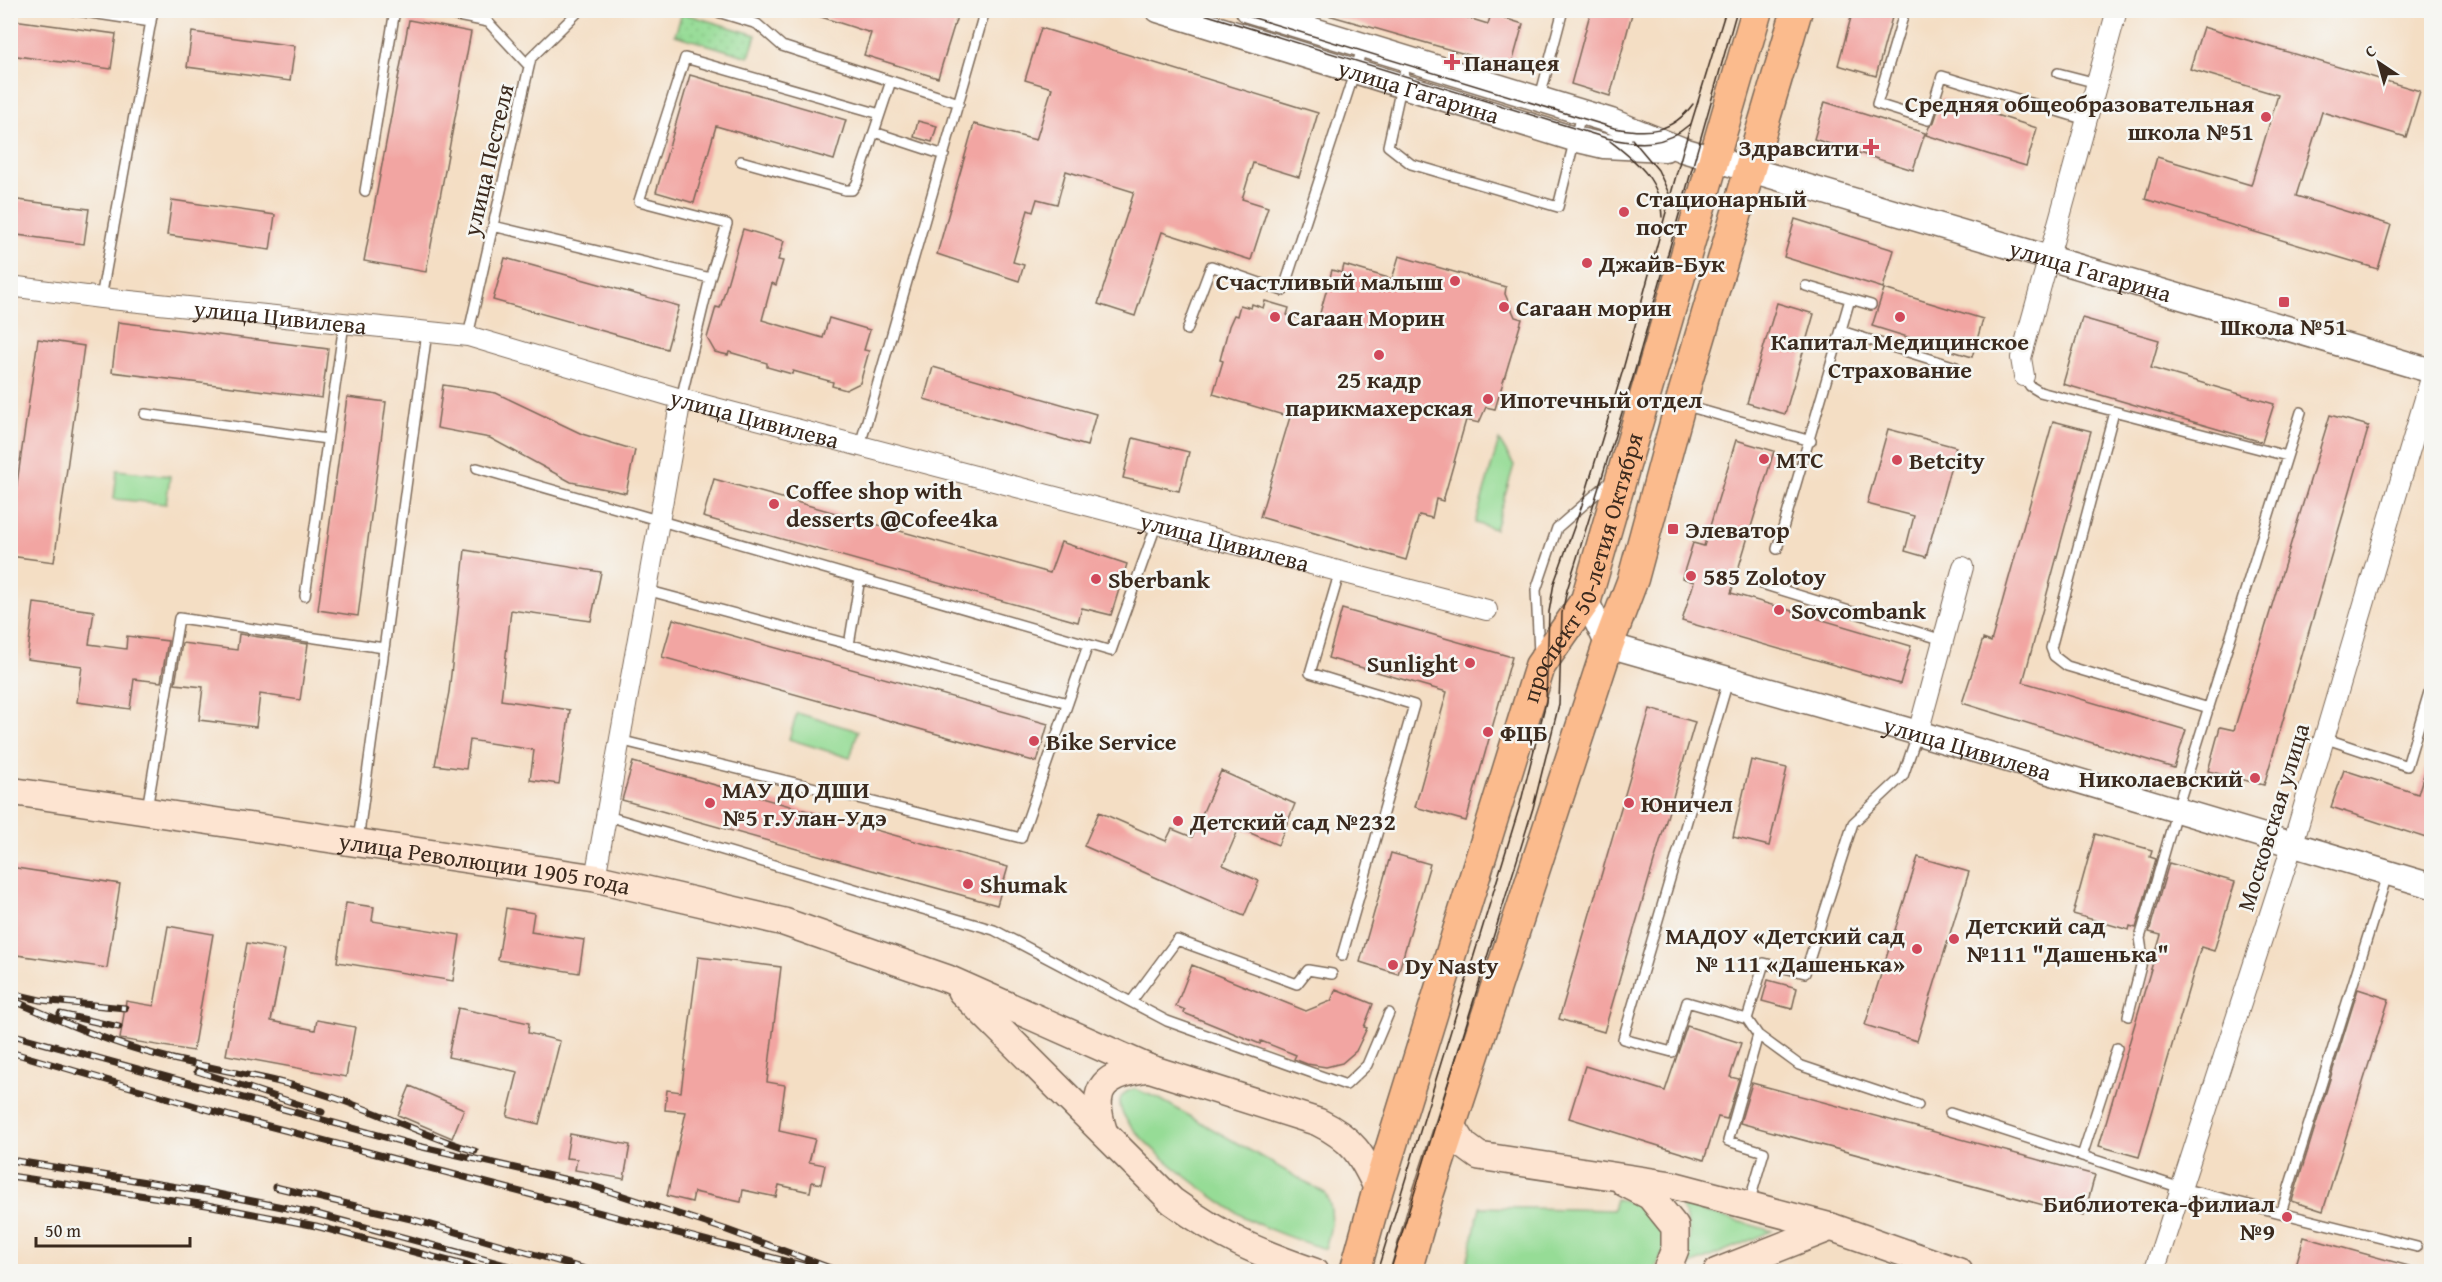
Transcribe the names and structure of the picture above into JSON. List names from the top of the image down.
{
  "streets": {
    "main road": ["проспект 50-летия Октября", "улица Революции 1905 года"],
    "street": ["улица Гагарина", "улица Цивилева", "Московская улица"],
    "lane": ["улица Пестеля"]
  },
  "crossings": [
    ["улица Гагарина", "проспект 50-летия Октября"],
    ["улица Гагарина", "Московская улица"],
    ["улица Пестеля", "улица Цивилева"],
    ["улица Цивилева", "проспект 50-летия Октября"],
    ["улица Цивилева", "Московская улица"],
    ["проспект 50-летия Октября", "улица Революции 1905 года"]
  ],
  "places": {
    "health": ["Панацея", "Здравсити"],
    "other": [
      "Средняя общеобразовательная школа №51",
      "Стационарный пост",
      "Джайв-Бук",
      "Счастливый малыш",
      "Сагаан морин",
      "Сагаан Морин",
      "Капитал Медицинское Страхование",
      "25 кадр парикмахерская",
      "Ипотечный отдел",
      "МТС",
      "Betcity",
      "Coffee shop with desserts @Cofee4ka",
      "585 Zolotoy",
      "Sberbank",
      "Sovcombank",
      "Sunlight",
      "ФЦБ",
      "Bike Service",
      "Николаевский",
      "МАУ ДО ДШИ №5 г.Улан-Удэ",
      "Юничел",
      "Детский сад №232",
      "Shumak",
      "Детский сад №111 \"Дашенька\"",
      "МАДОУ «Детский сад № 111 «Дашенька»",
      "Dy Nasty",
      "Библиотека-филиал №9"
    ],
    "transit": ["Школа №51", "Элеватор"]
  },
  "scale_bar": "50 m",
  "north": "top left"
}
